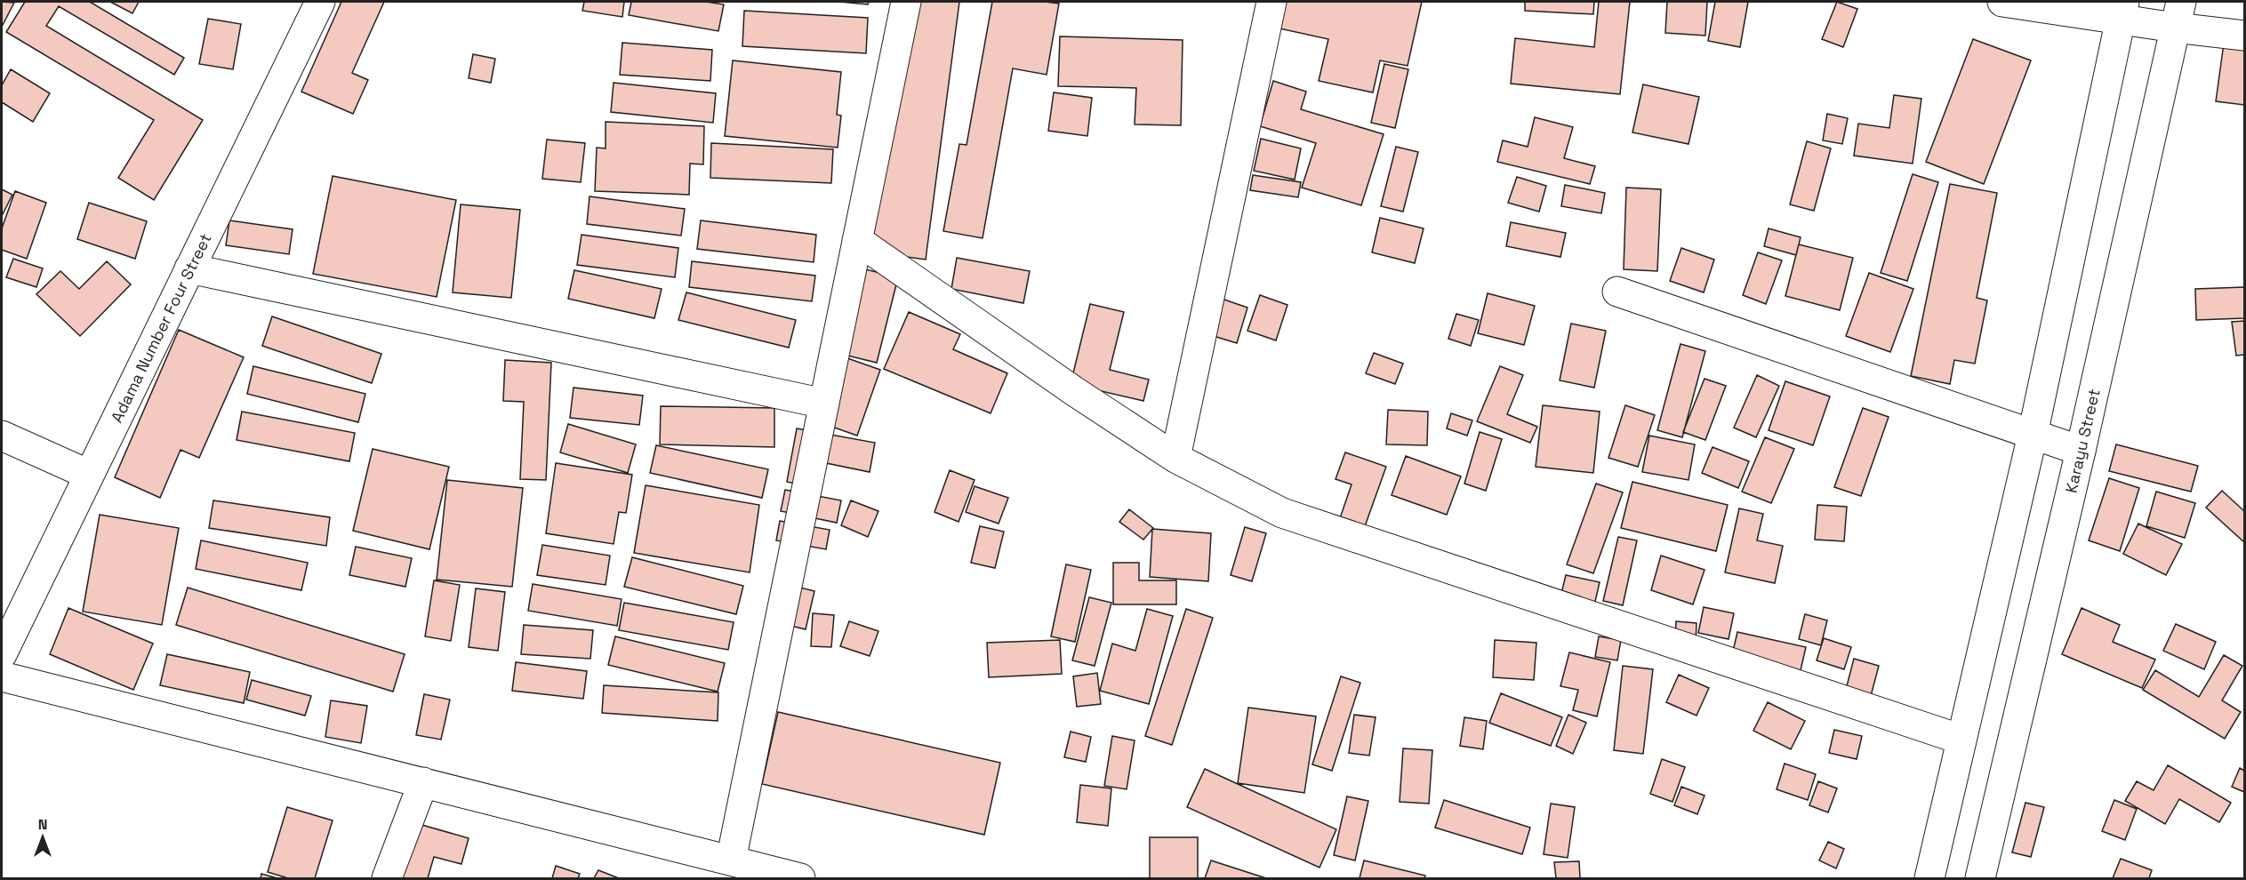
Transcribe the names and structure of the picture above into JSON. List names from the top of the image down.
{
  "streets": {
    "street": ["Adama Number Four Street", "Karayu Street"]
  },
  "north": "top"
}
